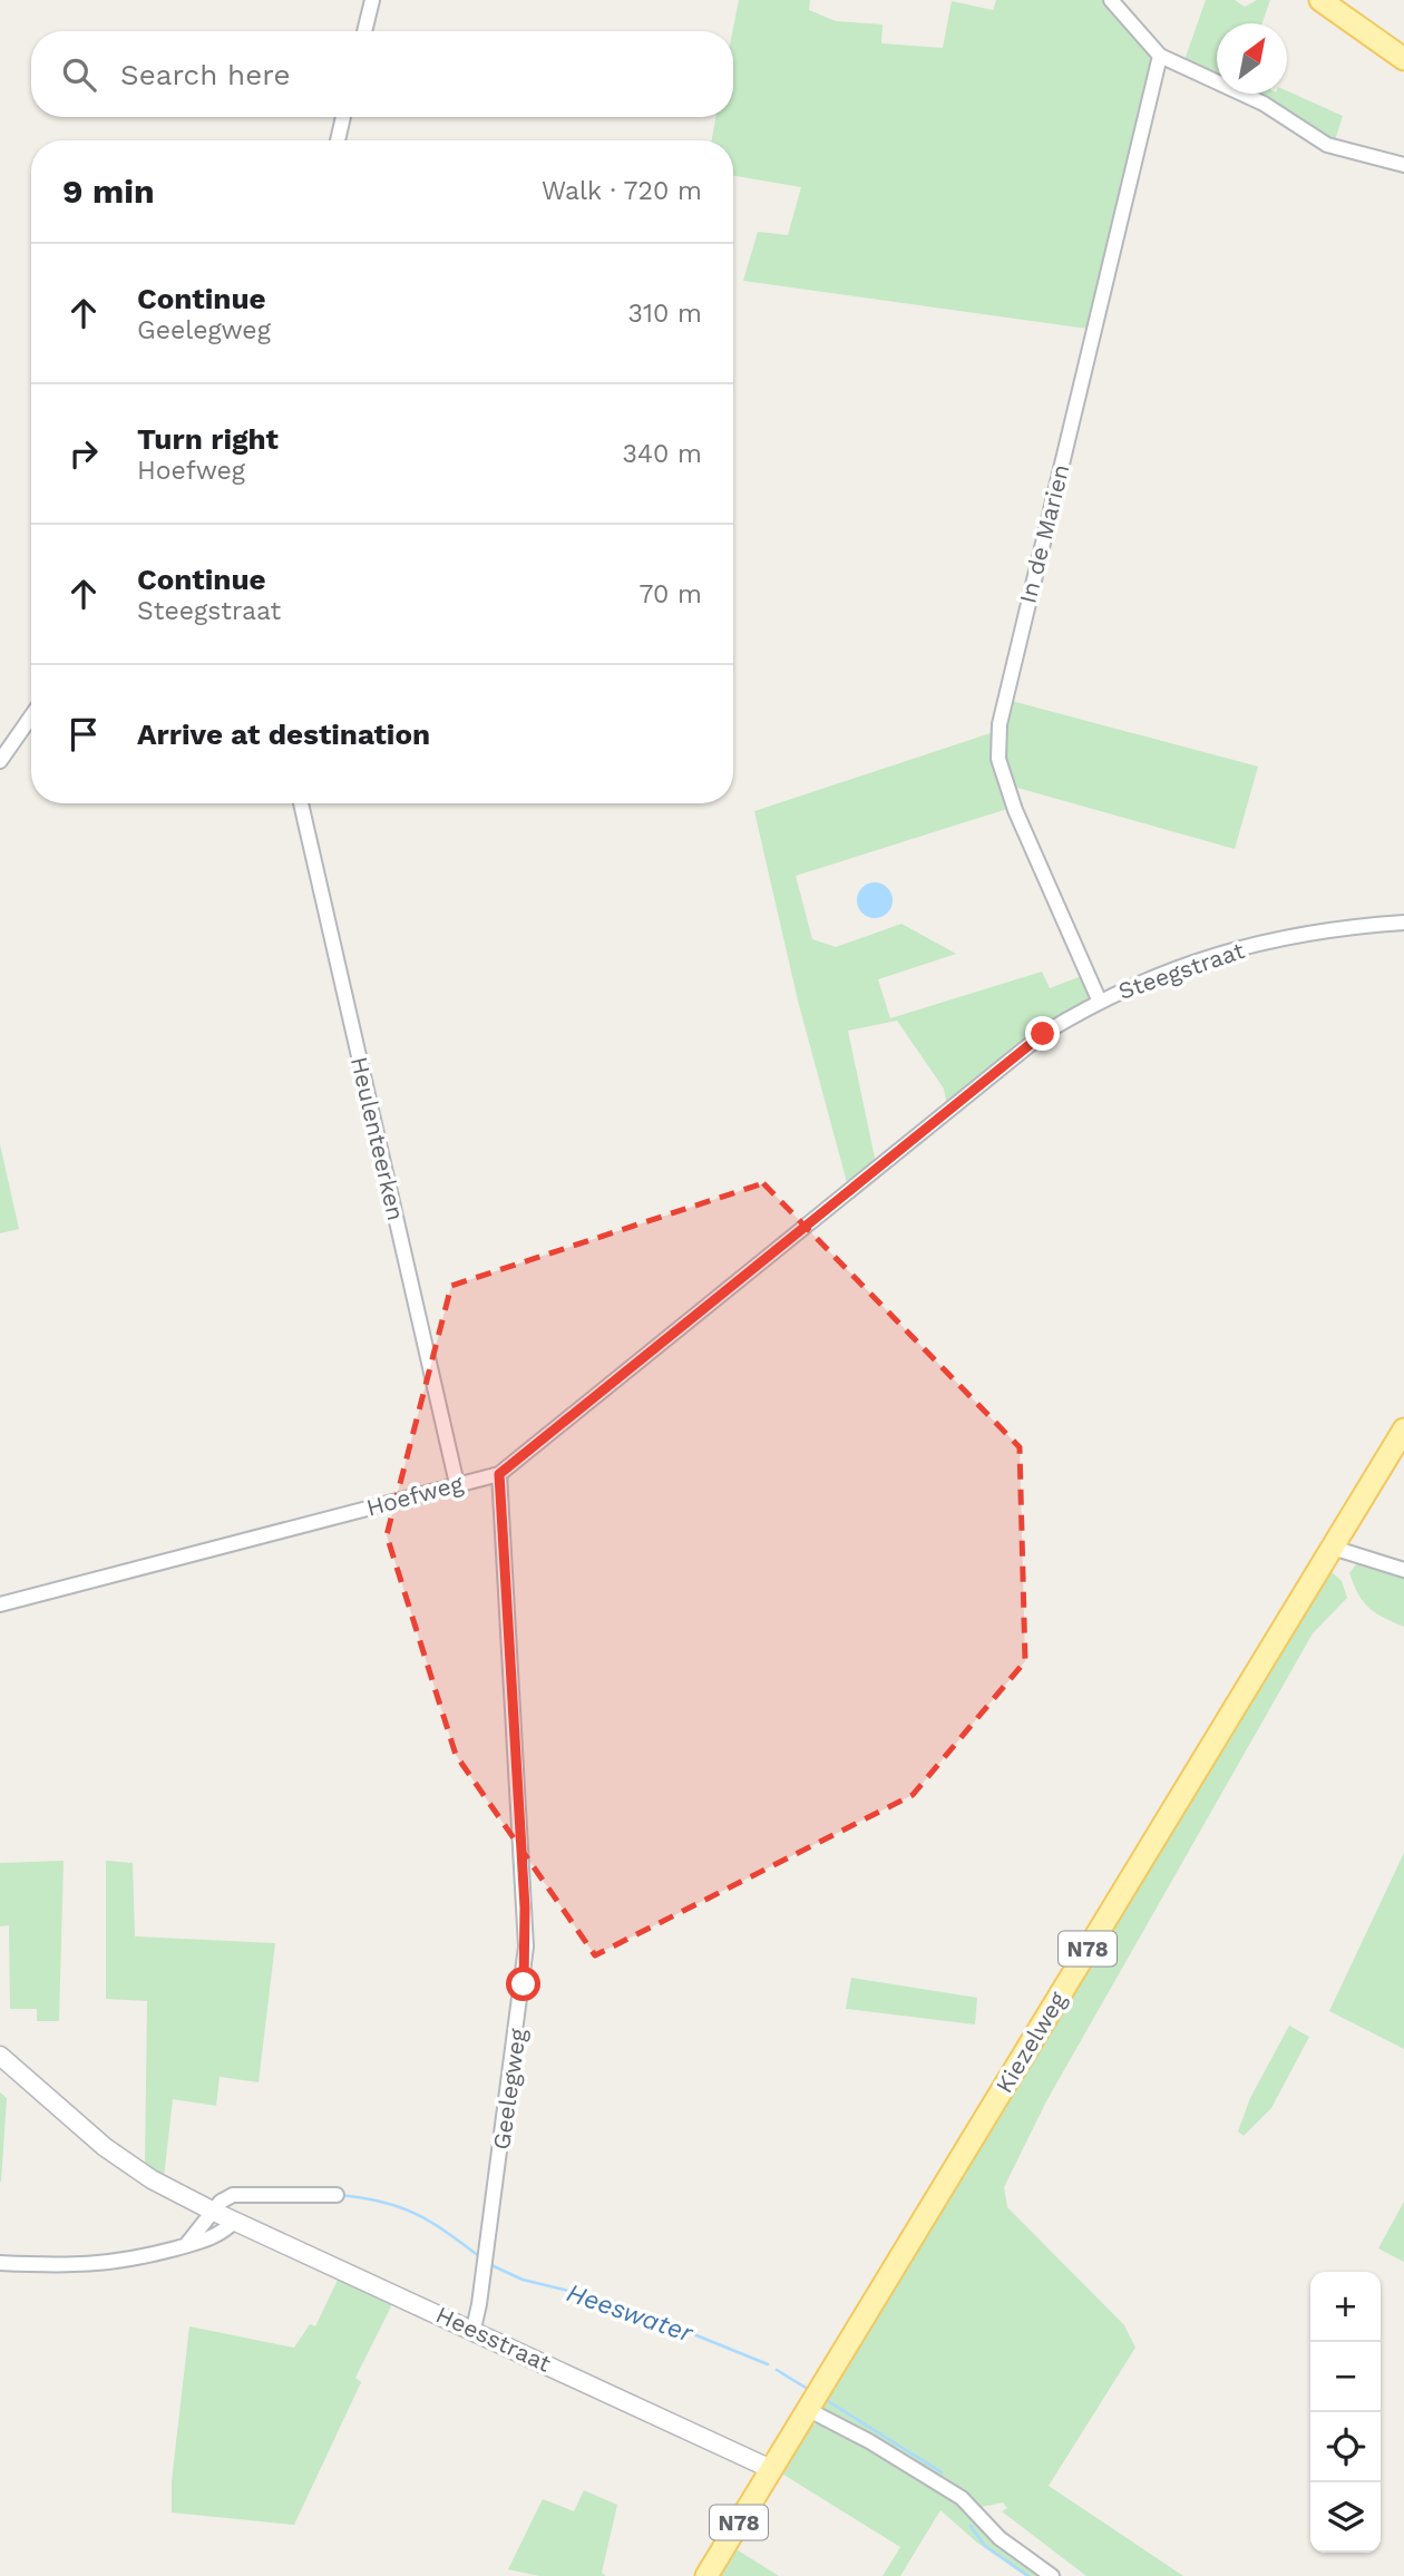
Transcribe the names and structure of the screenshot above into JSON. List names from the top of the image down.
{
  "streets": {
    "main road": ["N78", "Kiezelweg"],
    "street": [
      "In de Marien",
      "Steegstraat",
      "Heulenteerken",
      "Hoefweg",
      "Geelegweg",
      "Heesstraat"
    ]
  },
  "crossings": [
    ["In de Marien", "Steegstraat"],
    ["Steegstraat", "Hoefweg"],
    ["Heulenteerken", "Hoefweg"],
    ["Hoefweg", "Geelegweg"],
    ["Kiezelweg", "Heesstraat"],
    ["Geelegweg", "Heesstraat"]
  ],
  "water": ["Heeswater"],
  "north": "top right",
  "page": {
    "search": "Search here",
    "heading": ["9 min", "Walk · 720 m"],
    "list": [
      ["Continue", "Geelegweg", "310 m"],
      ["Turn right", "Hoefweg", "340 m"],
      ["Continue", "Steegstraat", "70 m"],
      "Arrive at destination"
    ],
    "map_buttons": ["+", "−"]
  }
}
